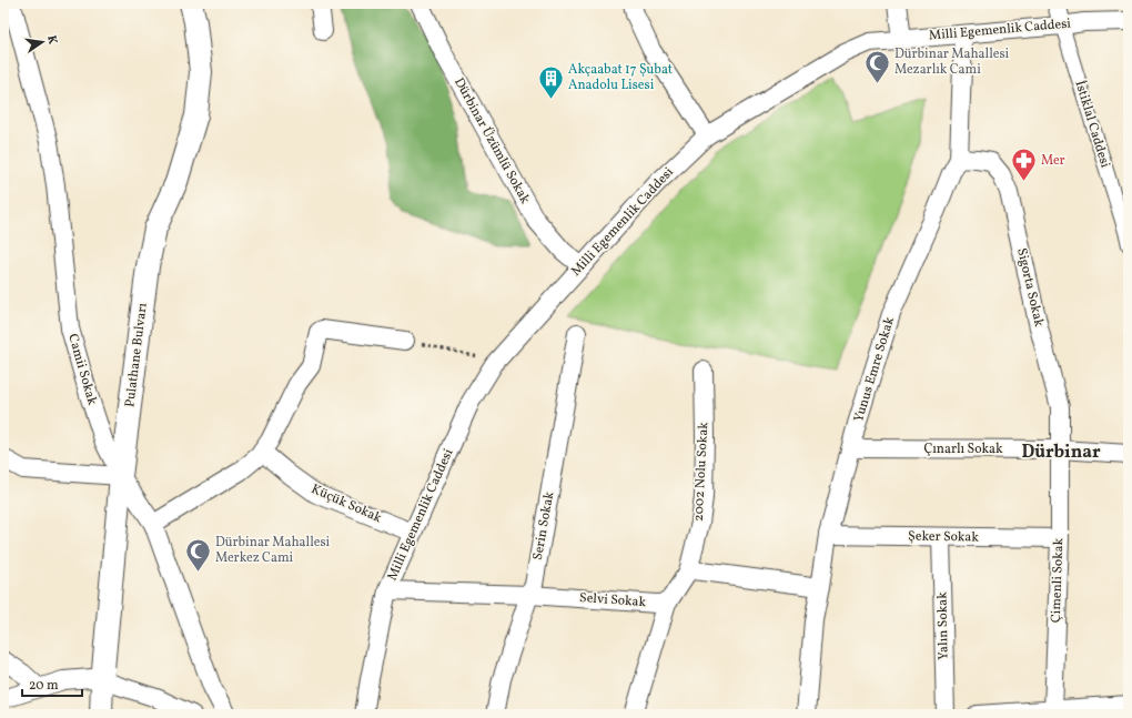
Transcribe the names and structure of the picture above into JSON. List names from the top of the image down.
{
  "streets": {
    "street": [
      "Milli Egemenlik Caddesi",
      "İstiklal Caddesi",
      "Dürbinar Üzümlü Sokak",
      "Sigorta Sokak",
      "Pulathane Bulvarı",
      "Camii Sokak",
      "Yunus Emre Sokak",
      "Çınarlı Sokak",
      "2002 Nolu Sokak",
      "Küçük Sokak",
      "Serin Sokak",
      "Şeker Sokak",
      "Çimenli Sokak",
      "Selvi Sokak",
      "Yalın Sokak"
    ]
  },
  "crossings": [
    ["Milli Egemenlik Caddesi", "İstiklal Caddesi"],
    ["Milli Egemenlik Caddesi", "Dürbinar Üzümlü Sokak"],
    ["Milli Egemenlik Caddesi", "Yunus Emre Sokak"],
    ["Milli Egemenlik Caddesi", "Küçük Sokak"],
    ["Milli Egemenlik Caddesi", "Selvi Sokak"],
    ["Sigorta Sokak", "Yunus Emre Sokak"],
    ["Sigorta Sokak", "Çınarlı Sokak"],
    ["Sigorta Sokak", "Çimenli Sokak"],
    ["Pulathane Bulvarı", "Camii Sokak"],
    ["Yunus Emre Sokak", "Çınarlı Sokak"],
    ["Yunus Emre Sokak", "Şeker Sokak"],
    ["Çınarlı Sokak", "Çimenli Sokak"],
    ["Serin Sokak", "Selvi Sokak"],
    ["Şeker Sokak", "Çimenli Sokak"],
    ["Şeker Sokak", "Yalın Sokak"]
  ],
  "districts": ["Dürbinar"],
  "places": {
    "mosque": ["Dürbinar Mahallesi Mezarlık Cami", "Dürbinar Mahallesi Merkez Cami"],
    "building": ["Akçaabat 17 Şubat Anadolu Lisesi"],
    "pharmacy": ["Mer"]
  },
  "scale_bar": "20 m",
  "north": "right"
}
